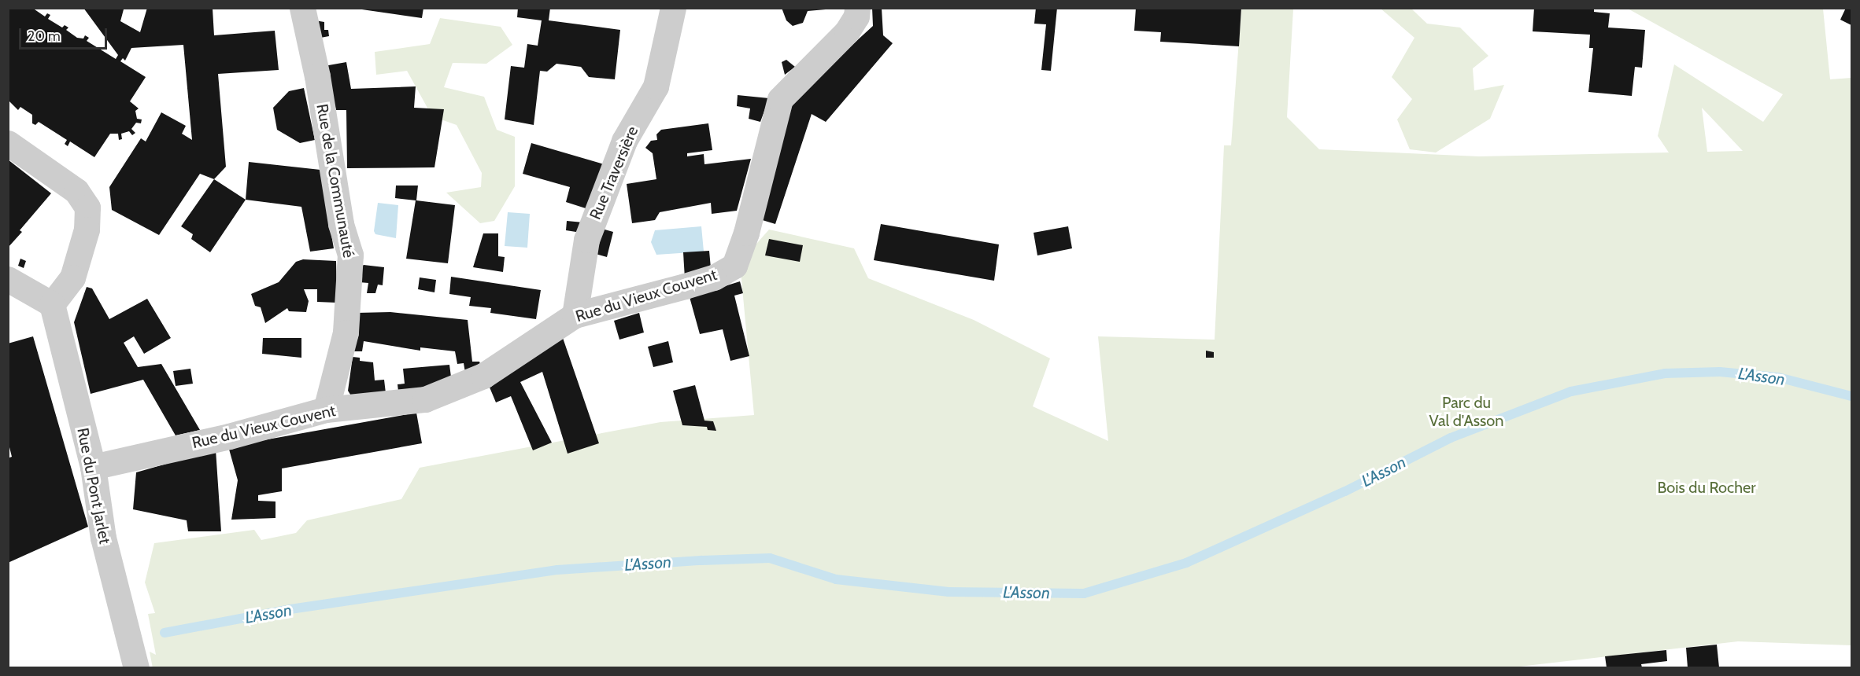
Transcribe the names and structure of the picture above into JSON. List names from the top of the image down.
{
  "streets": {
    "street": [
      "Rue Traversière",
      "Rue de la Communauté",
      "Rue du Vieux Couvent",
      "Rue du Pont Jarlet"
    ]
  },
  "crossings": [
    ["Rue Traversière", "Rue du Vieux Couvent"],
    ["Rue de la Communauté", "Rue du Vieux Couvent"],
    ["Rue du Vieux Couvent", "Rue du Pont Jarlet"]
  ],
  "water": ["L'Asson"],
  "parks": ["Parc du Val d'Asson", "Bois du Rocher"],
  "scale_bar": "20 m"
}
